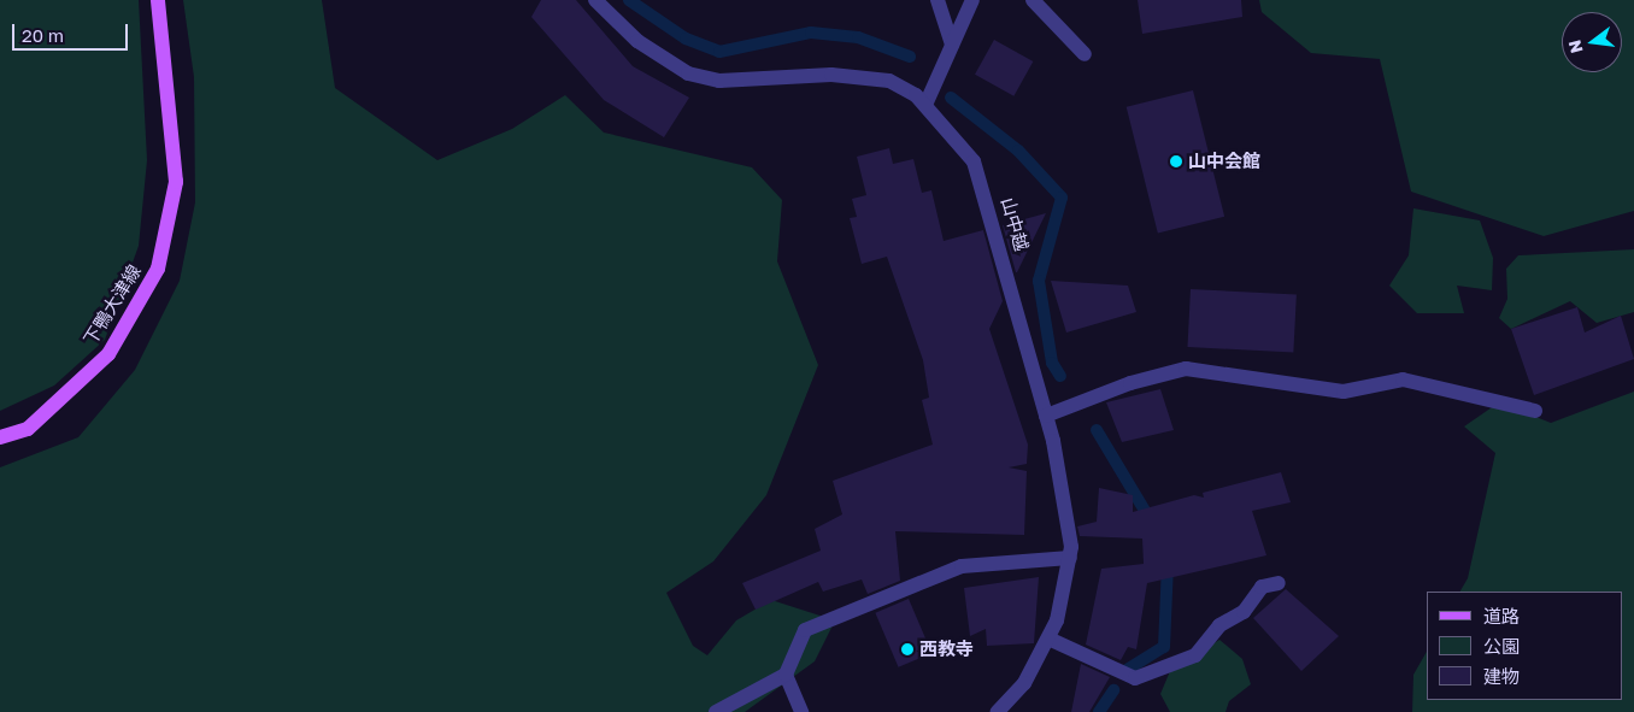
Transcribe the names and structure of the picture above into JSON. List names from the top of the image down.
{
  "streets": {
    "main road": ["下鴨大津線"],
    "street": ["山中越"]
  },
  "places": ["山中会館", "西教寺"],
  "legend": ["道路", "公園", "建物"],
  "scale_bar": "20 m",
  "north": "left"
}
